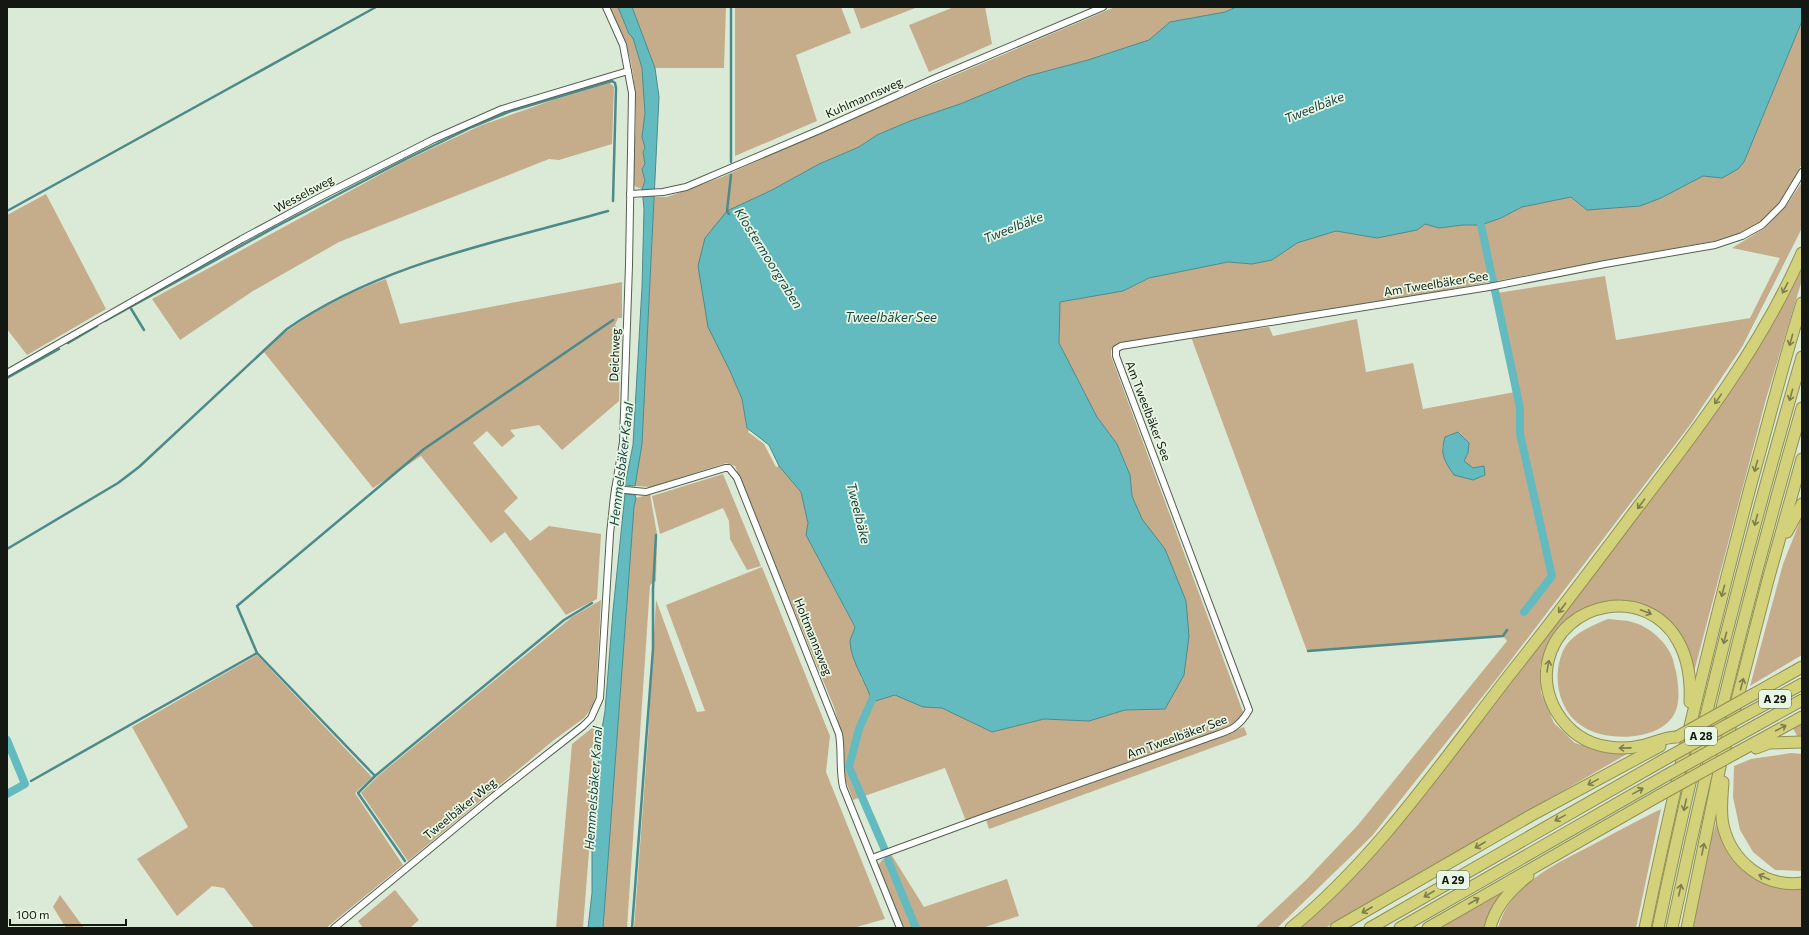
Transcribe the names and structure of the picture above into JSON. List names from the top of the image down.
{
  "streets": {
    "highway": ["A 29", "A 28"],
    "street": [
      "Kuhlmannsweg",
      "Wesselsweg",
      "Am Tweelbäker See",
      "Deichweg",
      "Holtmannsweg",
      "Tweelbäker Weg"
    ]
  },
  "crossings": [
    ["Kuhlmannsweg", "Deichweg"],
    ["Wesselsweg", "Deichweg"],
    ["Am Tweelbäker See", "Holtmannsweg"],
    ["Deichweg", "Holtmannsweg"],
    ["Deichweg", "Tweelbäker Weg"]
  ],
  "water": [
    "Tweelbäke",
    "Klostermoorgraben",
    "Tweelbäker See",
    "Hemmelsbäker Kanal"
  ],
  "scale_bar": "100 m"
}
